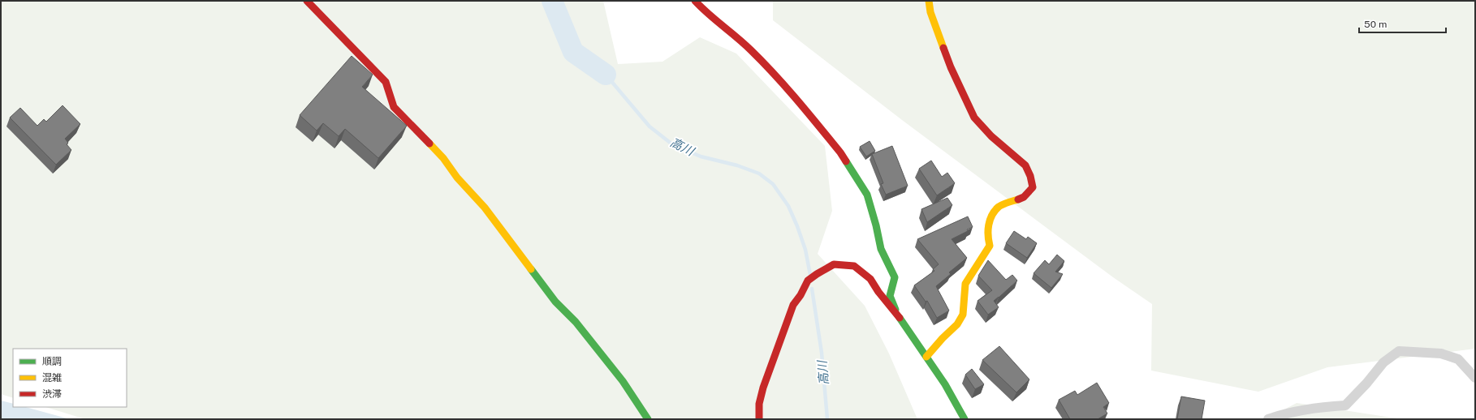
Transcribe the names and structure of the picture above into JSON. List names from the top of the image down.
{
  "water": ["高川"],
  "legend": ["順調", "混雑", "渋滞"],
  "scale_bar": "50 m"
}
